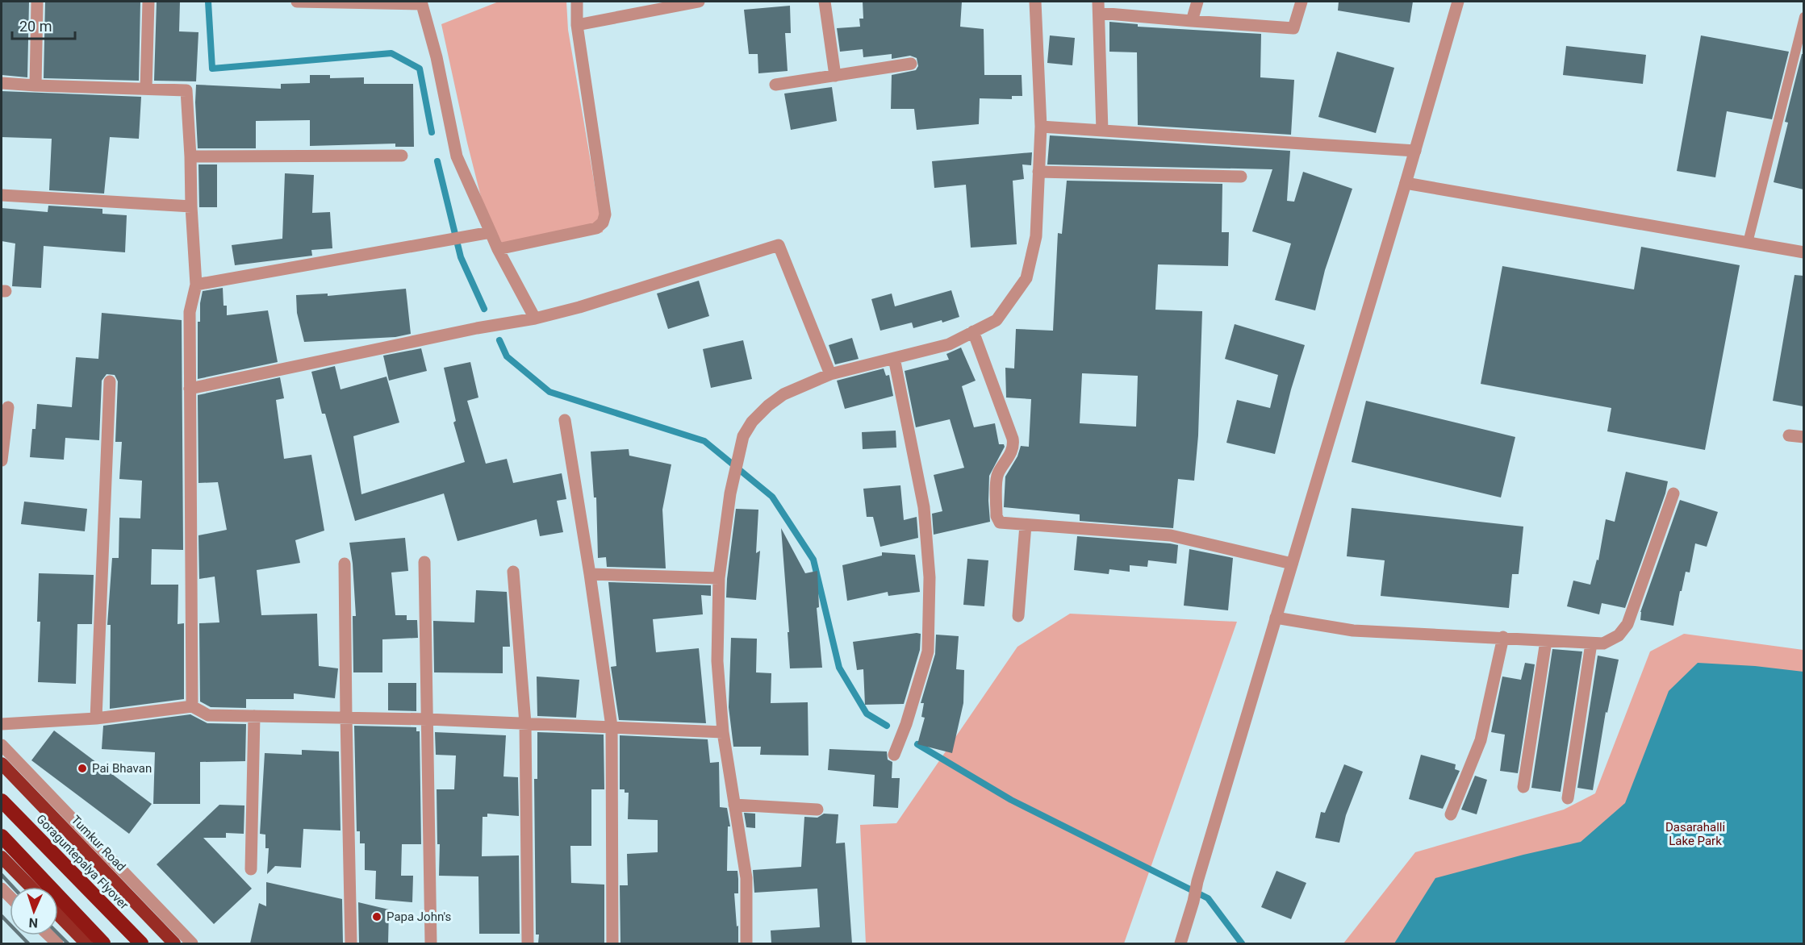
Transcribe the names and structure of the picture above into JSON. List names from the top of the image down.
{
  "streets": {
    "highway": ["Tumkur Road", "Goraguntepalya Flyover"]
  },
  "parks": ["Dasarahalli Lake Park"],
  "places": ["Pai Bhavan", "Papa John's"],
  "scale_bar": "20 m",
  "north": "bottom"
}
